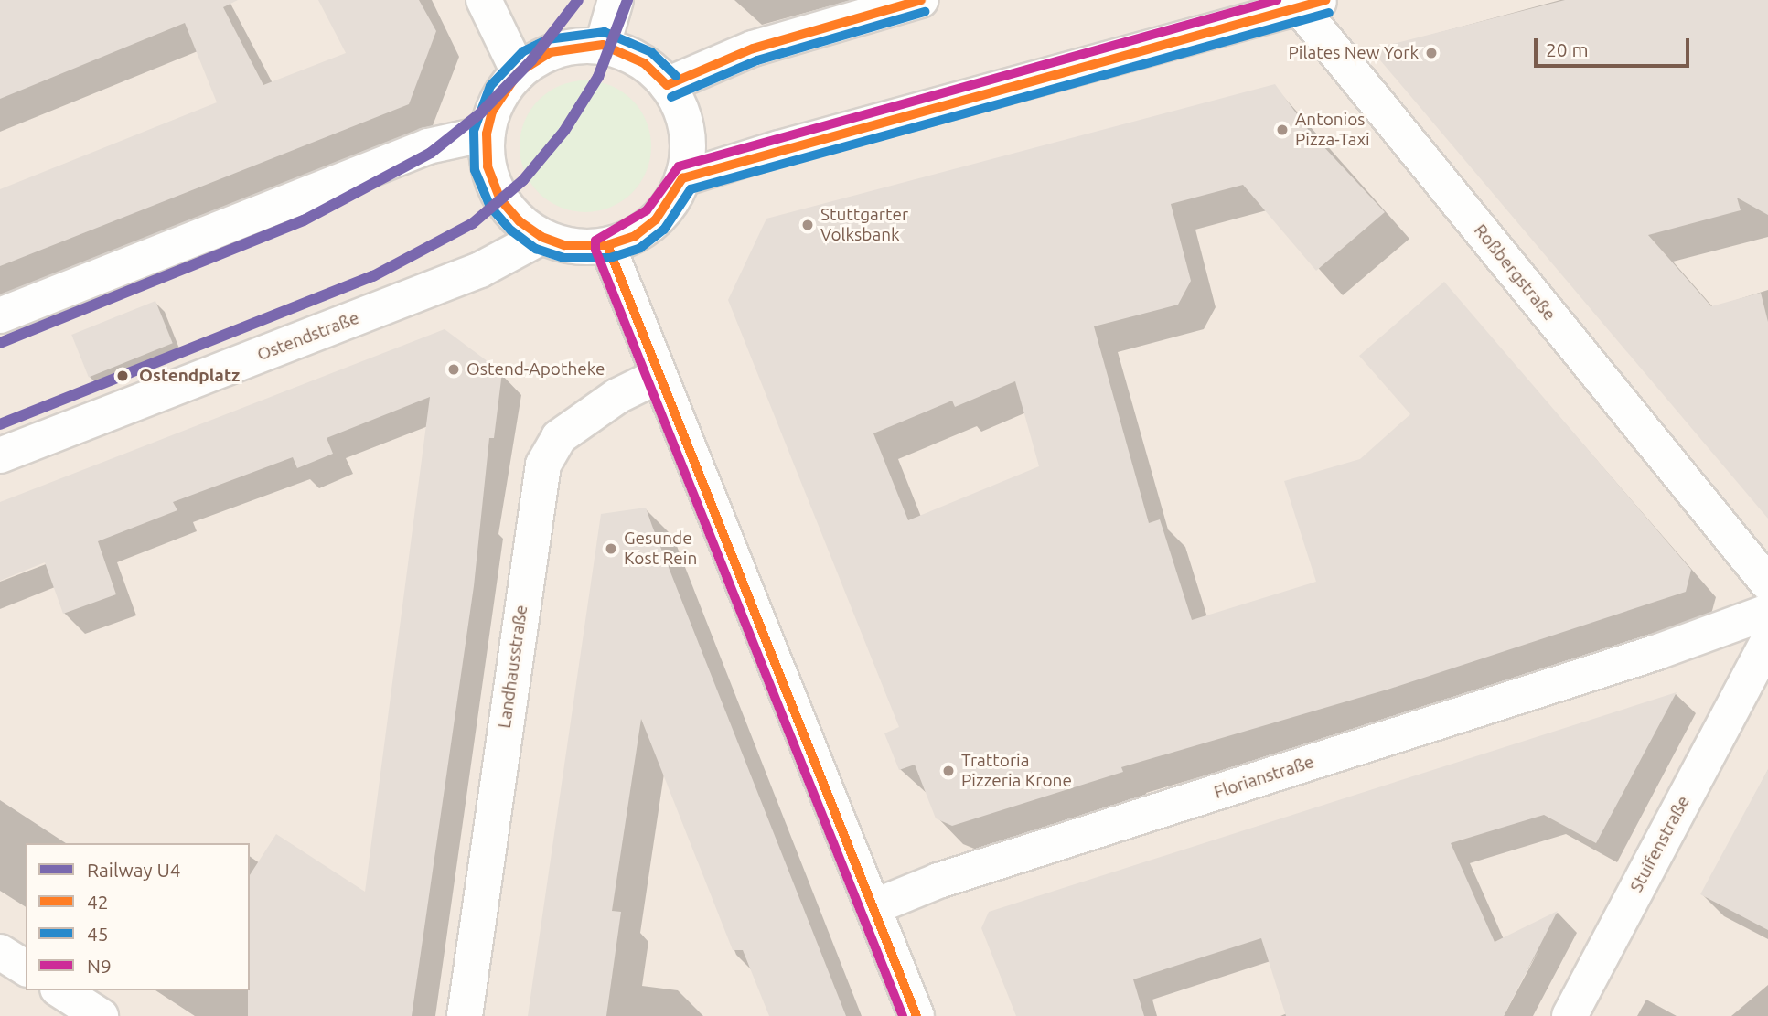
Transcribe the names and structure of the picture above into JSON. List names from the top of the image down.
{
  "streets": {
    "street": [
      "Roßbergstraße",
      "Ostendstraße",
      "Landhausstraße",
      "Florianstraße",
      "Stuifenstraße"
    ]
  },
  "places": [
    "Pilates New York",
    "Antonios Pizza-Taxi",
    "Stuttgarter Volksbank",
    "Ostend-Apotheke",
    "Ostendplatz",
    "Gesunde Kost Rein",
    "Trattoria Pizzeria Krone"
  ],
  "lines": [
    "rail line U4",
    "transit line 42",
    "transit line N9",
    "transit line 45"
  ],
  "legend": [
    "Railway U4",
    "42",
    "45",
    "N9"
  ],
  "scale_bar": "20 m"
}
